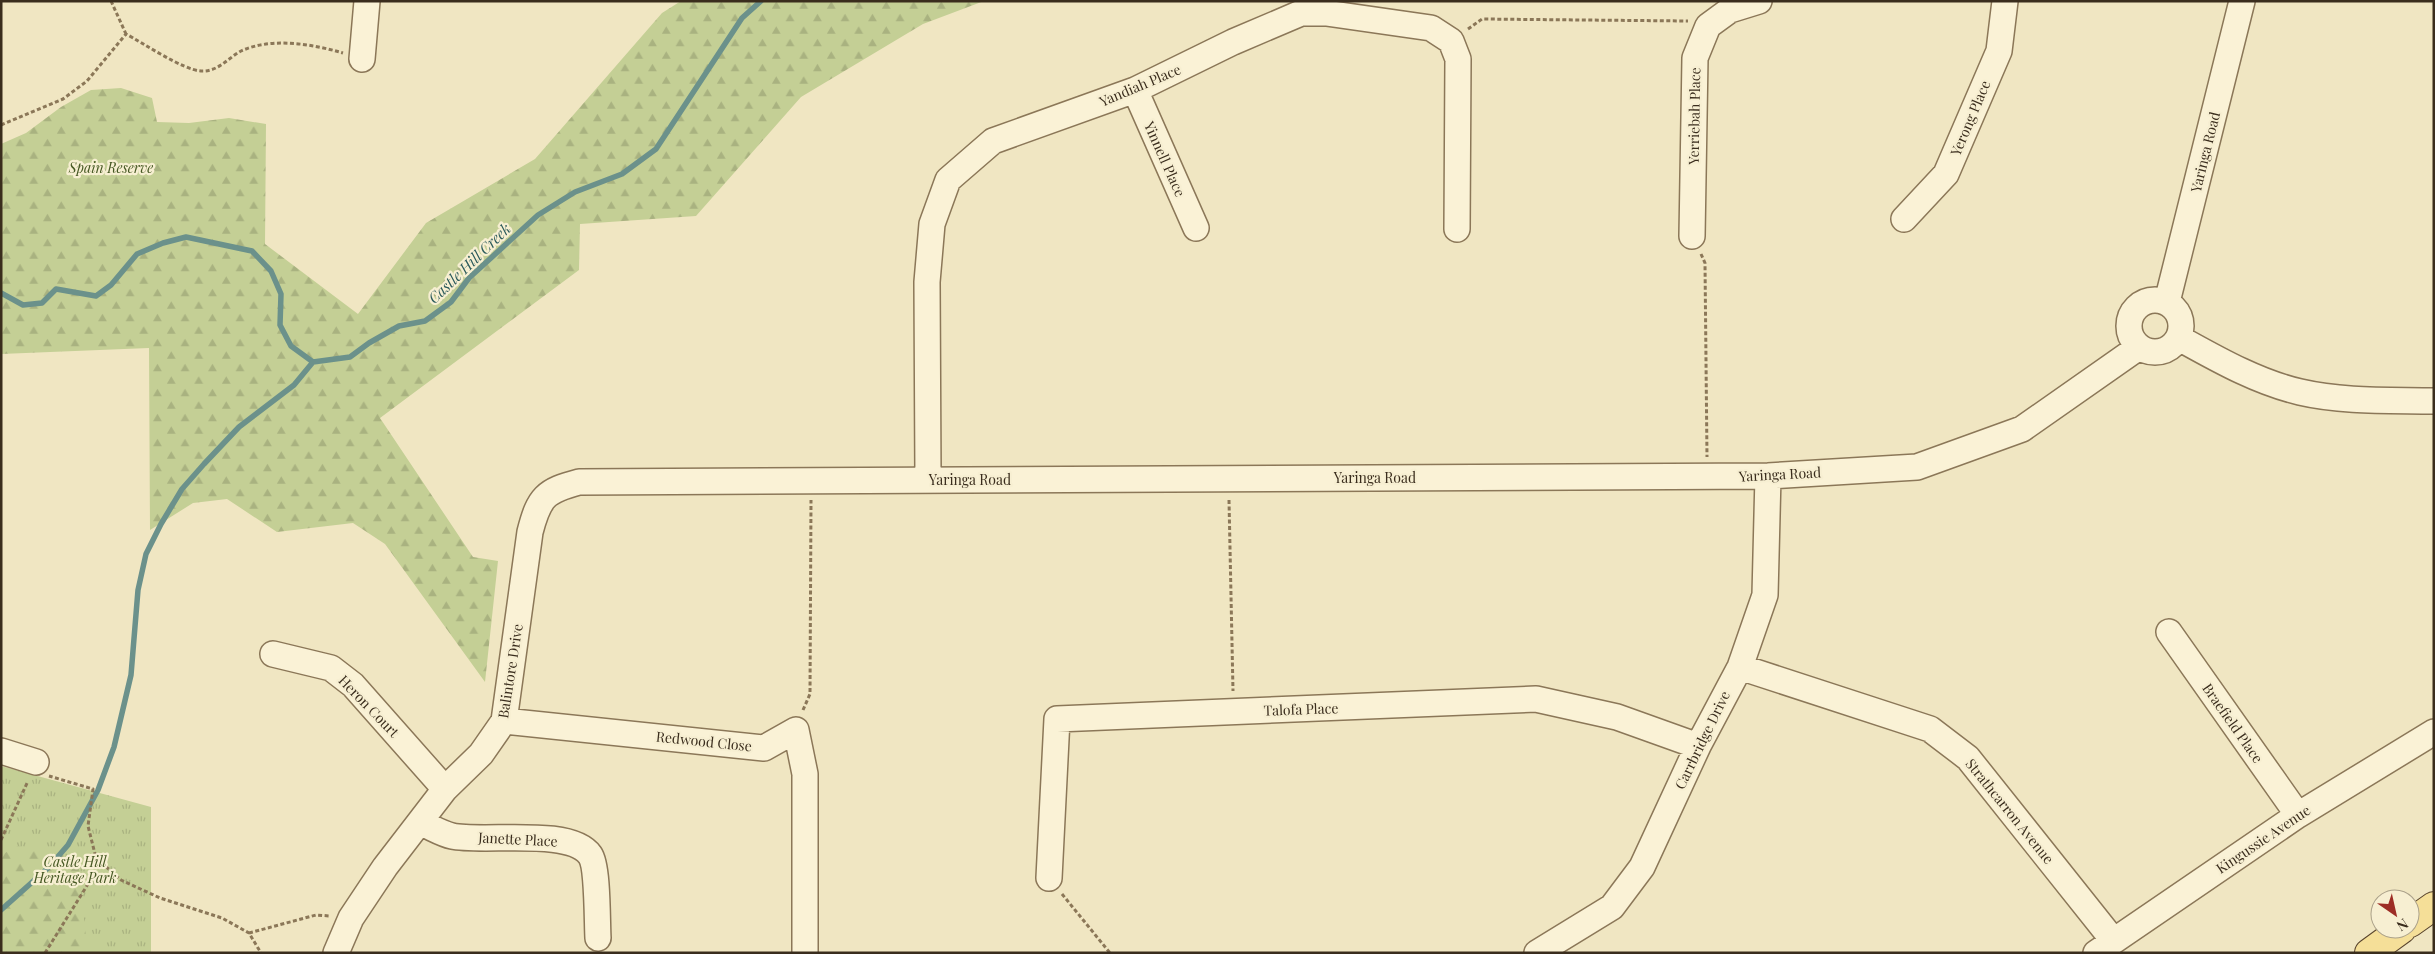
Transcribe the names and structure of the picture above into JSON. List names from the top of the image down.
{
  "streets": {
    "street": [
      "Yandiah Place",
      "Yerriebah Place",
      "Yerong Place",
      "Yaringa Road",
      "Yinnell Place",
      "Balintore Drive",
      "Heron Court",
      "Talofa Place",
      "Braefield Place",
      "Carrbridge Drive",
      "Redwood Close",
      "Strathcarron Avenue",
      "Janette Place",
      "Kingussie Avenue"
    ]
  },
  "crossings": [
    ["Yandiah Place", "Yaringa Road"],
    ["Yandiah Place", "Yinnell Place"],
    ["Yaringa Road", "Balintore Drive"],
    ["Yaringa Road", "Carrbridge Drive"],
    ["Balintore Drive", "Heron Court"],
    ["Balintore Drive", "Redwood Close"],
    ["Balintore Drive", "Janette Place"],
    ["Talofa Place", "Carrbridge Drive"],
    ["Braefield Place", "Kingussie Avenue"],
    ["Carrbridge Drive", "Strathcarron Avenue"],
    ["Strathcarron Avenue", "Kingussie Avenue"]
  ],
  "water": ["Castle Hill Creek"],
  "parks": ["Spain Reserve", "Castle Hill Heritage Park"],
  "north": "bottom right"
}
